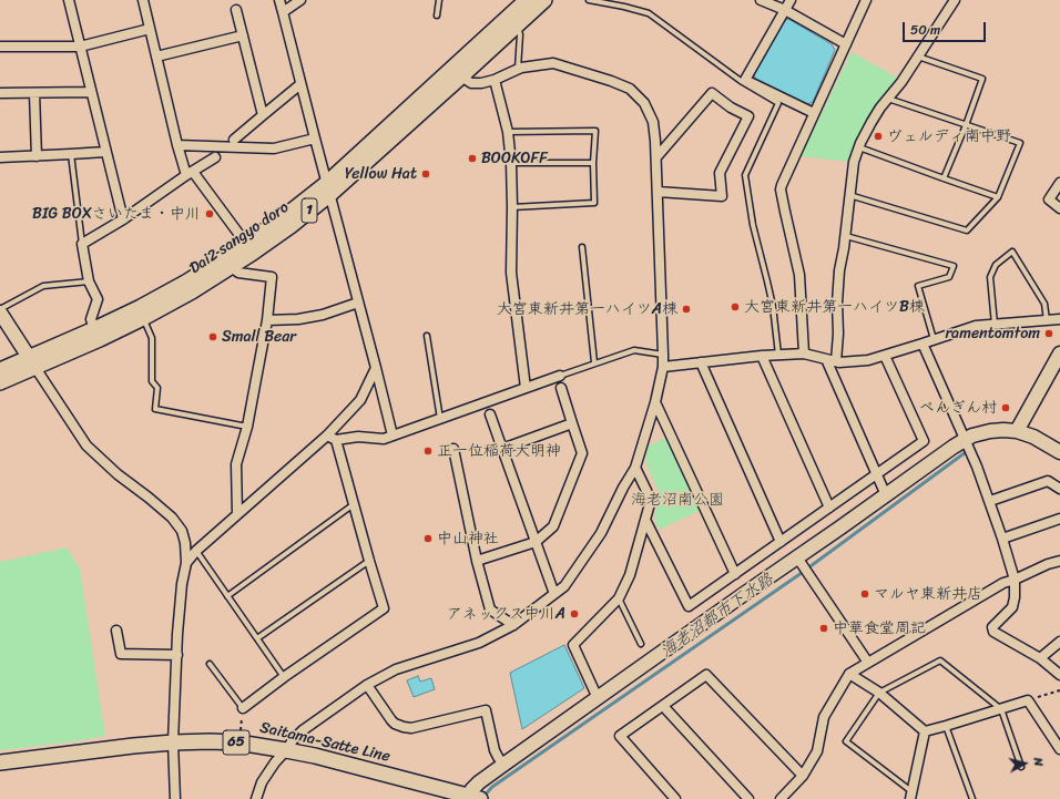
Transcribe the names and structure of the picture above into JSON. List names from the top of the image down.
{
  "streets": {
    "main road": [
      "1",
      "Dai2 sangyo doro",
      "65",
      "Saitama-Satte Line"
    ]
  },
  "water": ["海老沼都市下水路"],
  "parks": ["海老沼南公園"],
  "places": [
    "ヴェルディ南中野",
    "BOOKOFF",
    "Yellow Hat",
    "BIG BOXさいたま・中川",
    "大宮東新井第一ハイツB棟",
    "大宮東新井第一ハイツA棟",
    "ramentomtom",
    "Small Bear",
    "ぺんぎん村",
    "正一位稲荷大明神",
    "中山神社",
    "マルヤ東新井店",
    "アネックス中川A",
    "中華食堂周記"
  ],
  "scale_bar": "50 m",
  "north": "right"
}
